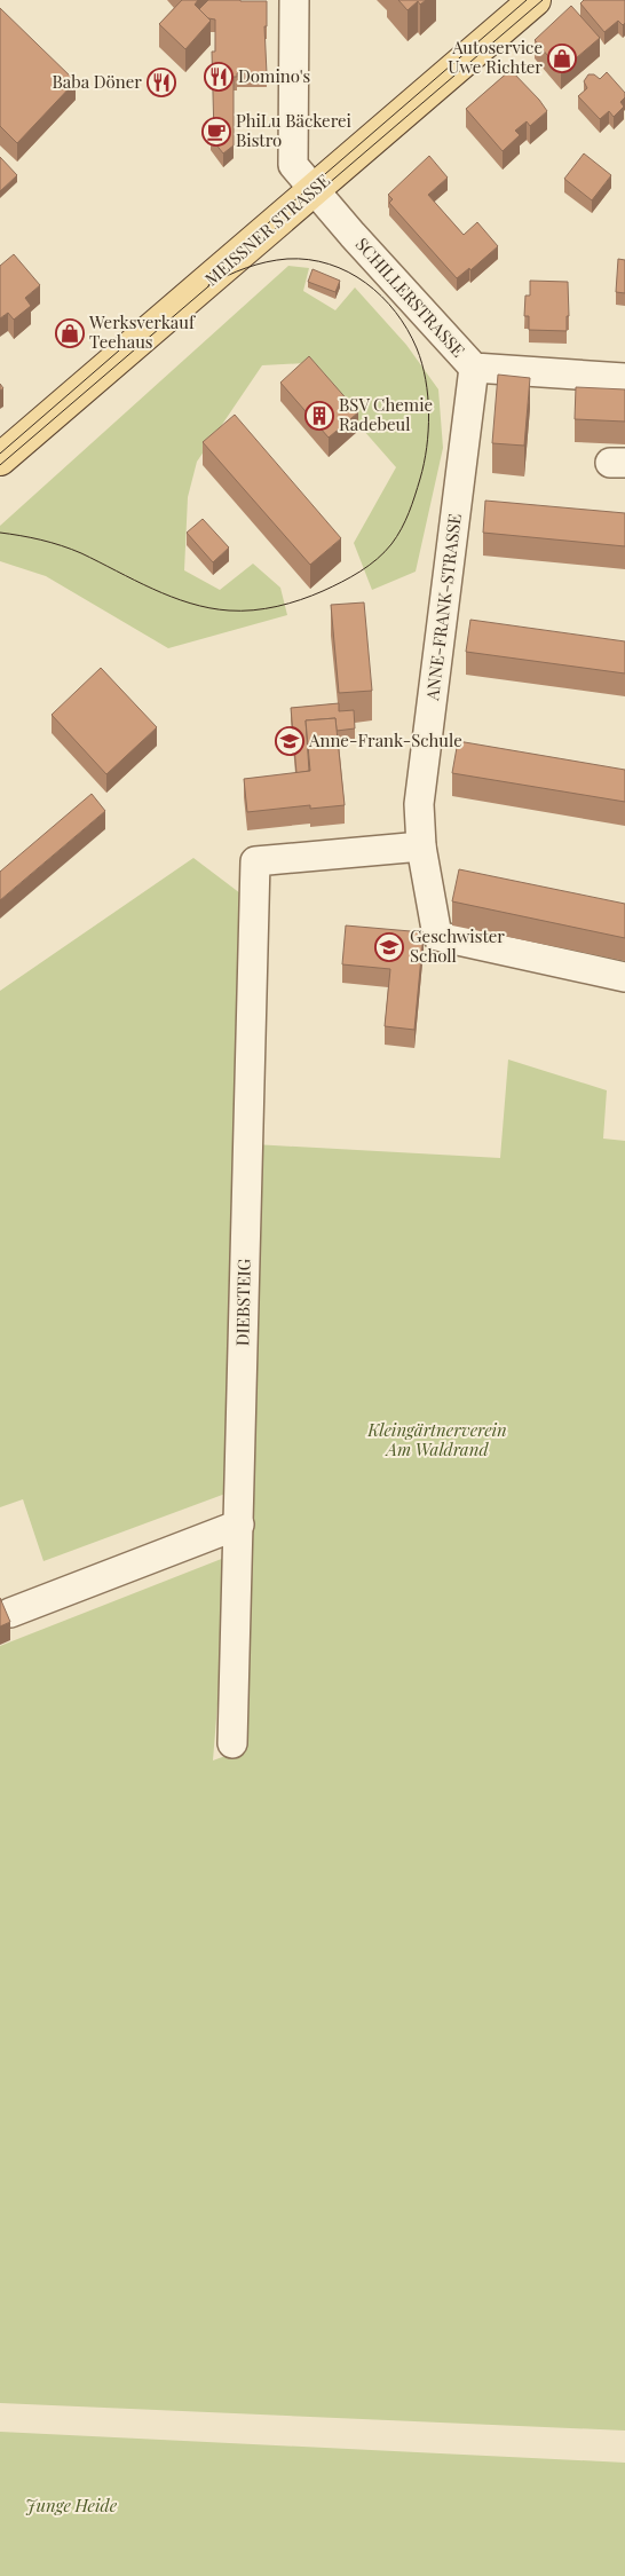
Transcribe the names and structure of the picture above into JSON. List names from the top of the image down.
{
  "streets": {
    "main road": ["MEISSNER STRASSE"],
    "street": ["SCHILLERSTRASSE", "ANNE-FRANK-STRASSE", "DIEBSTEIG"]
  },
  "crossings": [
    ["MEISSNER STRASSE", "SCHILLERSTRASSE"],
    ["SCHILLERSTRASSE", "ANNE-FRANK-STRASSE"],
    ["ANNE-FRANK-STRASSE", "DIEBSTEIG"]
  ],
  "parks": ["Kleingärtnerverein Am Waldrand", "Junge Heide"],
  "places": {
    "shop": ["Autoservice Uwe Richter", "Werksverkauf Teehaus"],
    "restaurant": ["Domino's", "Baba Döner"],
    "cafe": ["PhiLu Bäckerei Bistro"],
    "building": ["BSV Chemie Radebeul"],
    "school or university": ["Anne-Frank-Schule", "Geschwister Scholl"]
  }
}
